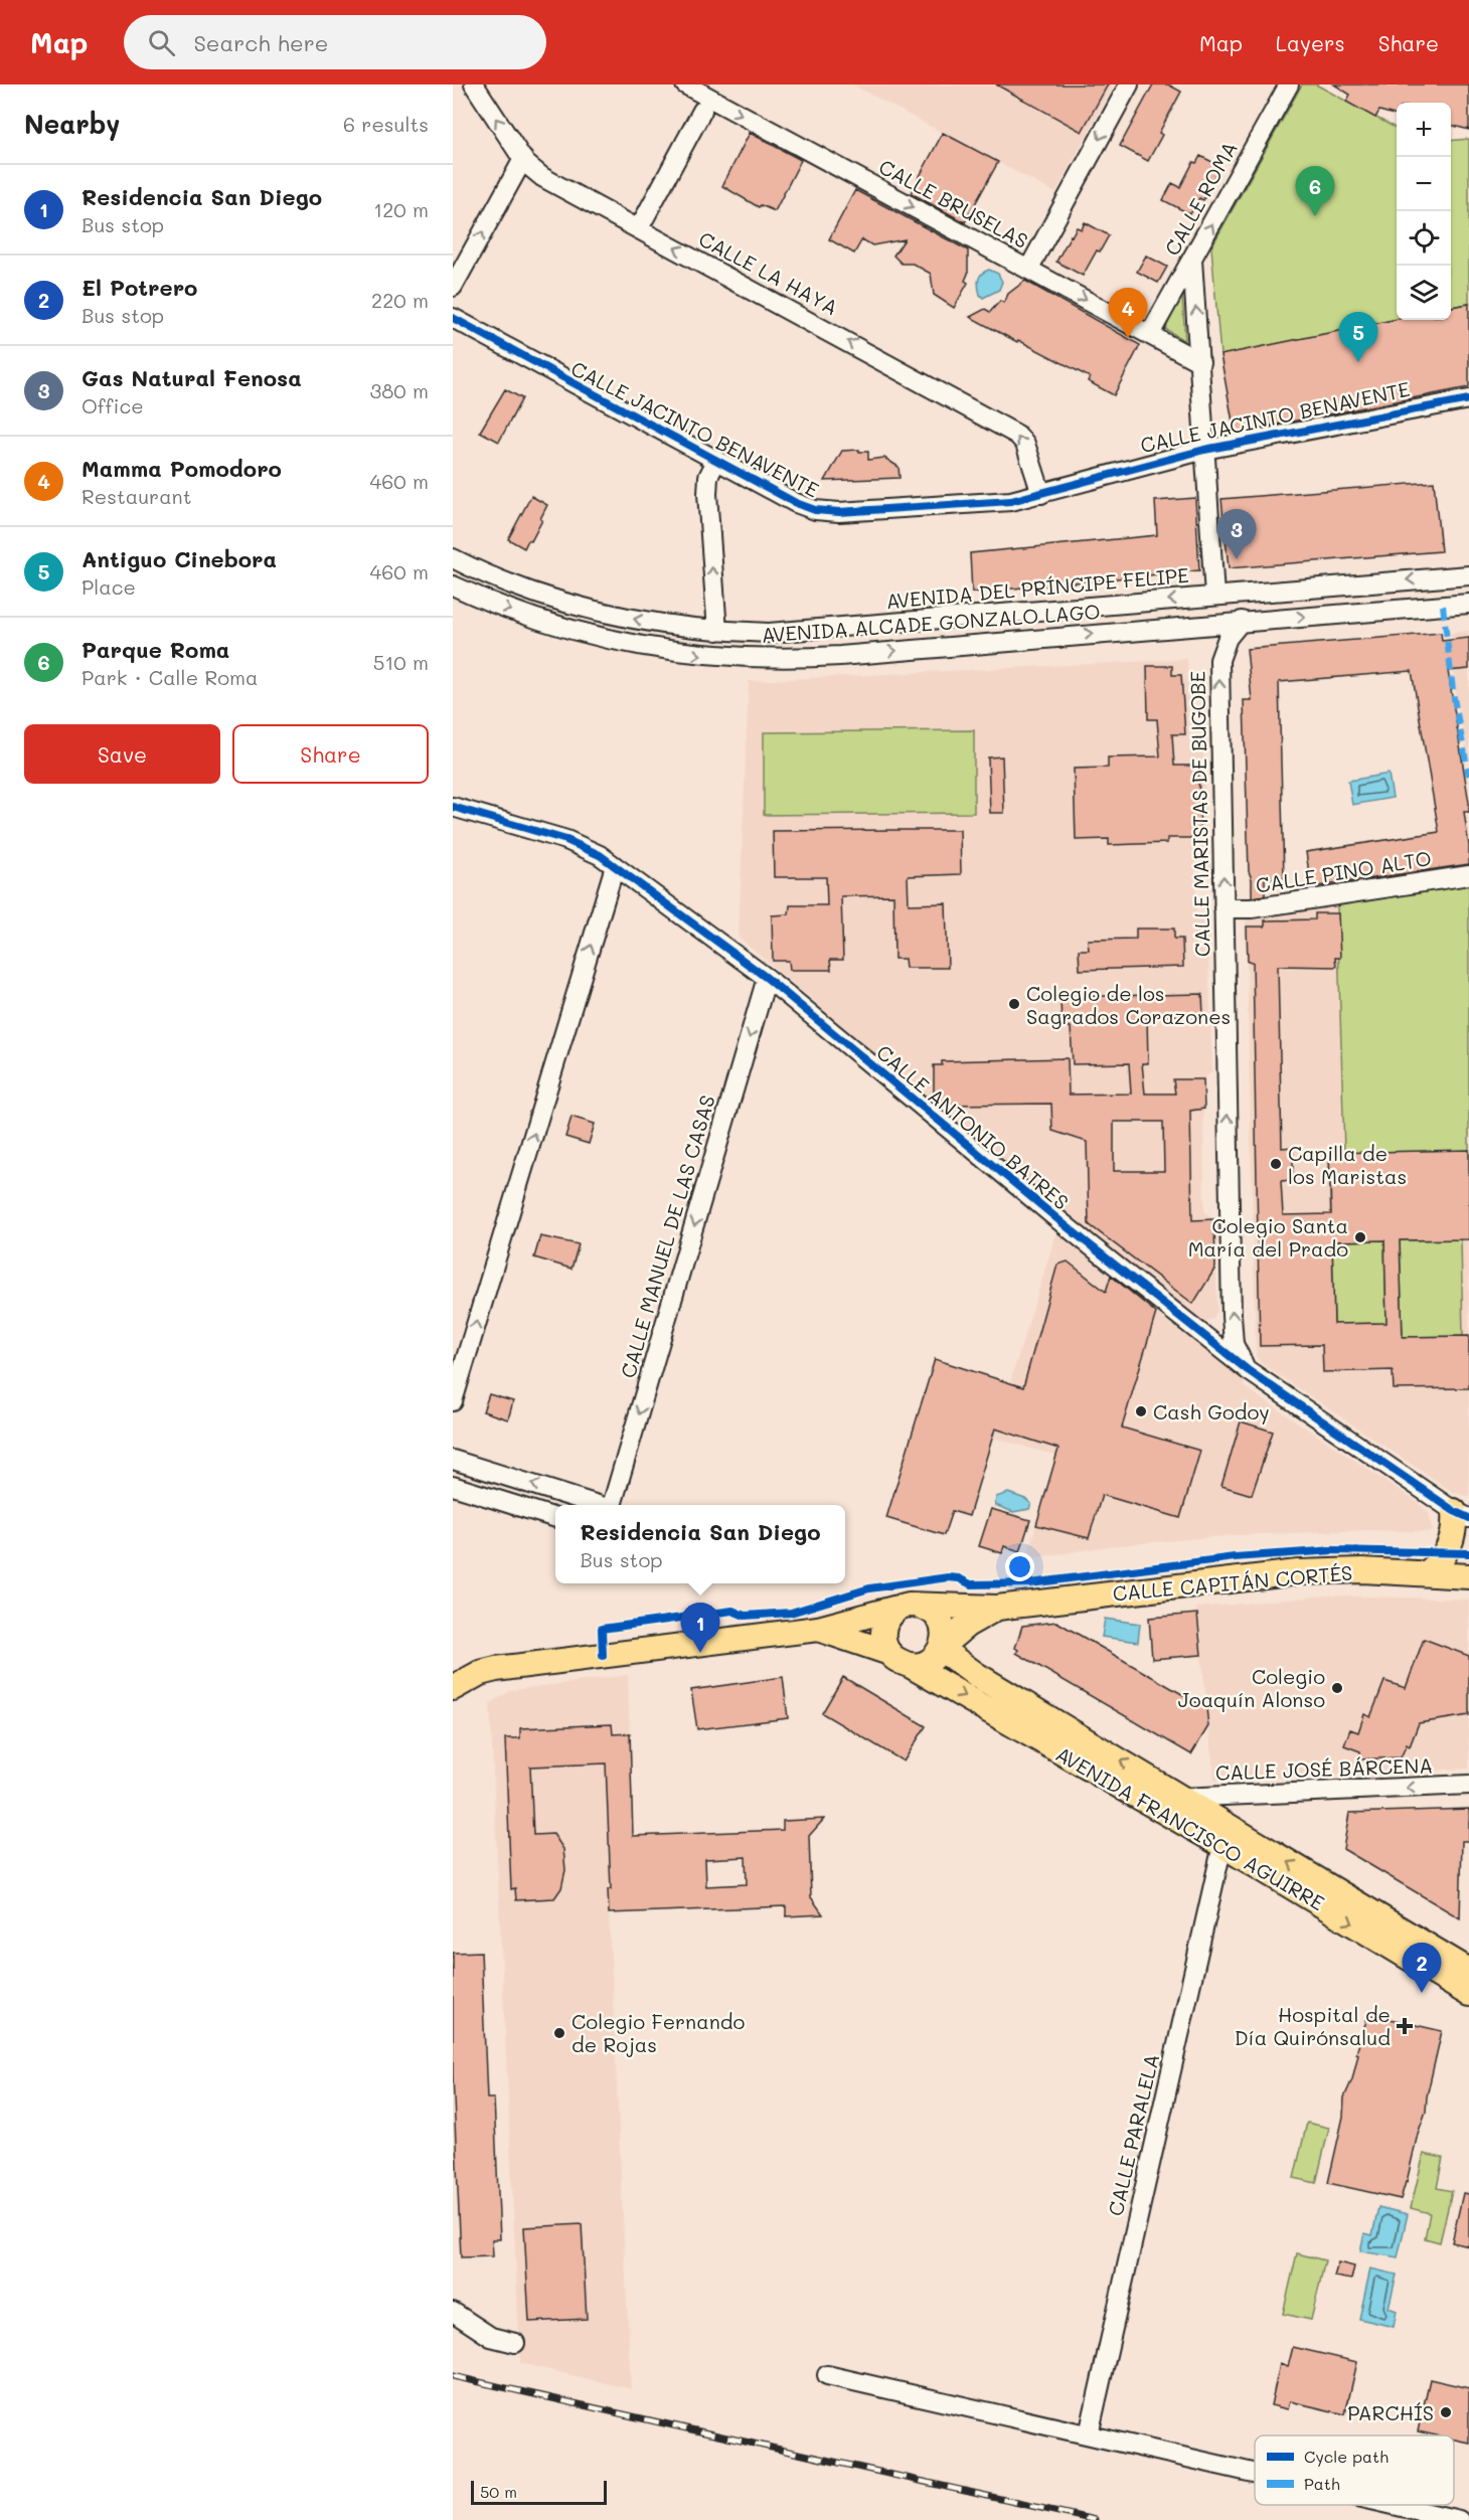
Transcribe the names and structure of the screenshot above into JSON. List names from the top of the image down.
{
  "streets": {
    "main road": ["CALLE CAPITÁN CORTÉS", "AVENIDA FRANCISCO AGUIRRE"],
    "street": [
      "CALLE ROMA",
      "CALLE BRUSELAS",
      "CALLE LA HAYA",
      "CALLE JACINTO BENAVENTE",
      "AVENIDA DEL PRÍNCIPE FELIPE",
      "AVENIDA ALCADE GONZALO LAGO",
      "CALLE MARISTAS DE BUGOBE",
      "CALLE PINO ALTO",
      "CALLE ANTONIO BATRES",
      "CALLE MANUEL DE LAS CASAS",
      "CALLE JOSÉ BÁRCENA",
      "CALLE PARALELA"
    ]
  },
  "crossings": [
    ["CALLE ROMA", "CALLE BRUSELAS"],
    ["CALLE LA HAYA", "CALLE JACINTO BENAVENTE"],
    ["AVENIDA ALCADE GONZALO LAGO", "CALLE MARISTAS DE BUGOBE"],
    ["CALLE MARISTAS DE BUGOBE", "CALLE PINO ALTO"],
    ["CALLE MARISTAS DE BUGOBE", "CALLE ANTONIO BATRES"],
    ["CALLE ANTONIO BATRES", "CALLE MANUEL DE LAS CASAS"],
    ["CALLE CAPITÁN CORTÉS", "AVENIDA FRANCISCO AGUIRRE"],
    ["CALLE JOSÉ BÁRCENA", "AVENIDA FRANCISCO AGUIRRE"],
    ["AVENIDA FRANCISCO AGUIRRE", "CALLE PARALELA"]
  ],
  "one_way": [
    "CALLE BRUSELAS",
    "CALLE LA HAYA",
    "CALLE MARISTAS DE BUGOBE",
    "CALLE MANUEL DE LAS CASAS",
    "CALLE JOSÉ BÁRCENA"
  ],
  "places": {
    "other": [
      "Colegio de los Sagrados Corazones",
      "Capilla de los Maristas",
      "Colegio Santa María del Prado",
      "Cash Godoy",
      "Colegio Joaquín Alonso",
      "Colegio Fernando de Rojas",
      "PARCHÍS"
    ],
    "health": ["Hospital de Día Quirónsalud"]
  },
  "legend": ["Cycle path", "Path"],
  "scale_bar": "50 m",
  "page": {
    "header": "Map",
    "search": "Search here",
    "nav": ["Map", "Layers", "Share"],
    "heading": ["Nearby", "6 results"],
    "map_buttons": ["+", "−"],
    "list": [
      {
        "mark": "1",
        "name": "Residencia San Diego",
        "note": "Bus stop",
        "value": "120 m"
      },
      {
        "mark": "2",
        "name": "El Potrero",
        "note": "Bus stop",
        "value": "220 m"
      },
      {
        "mark": "3",
        "name": "Gas Natural Fenosa",
        "note": "Office",
        "value": "380 m"
      },
      {
        "mark": "4",
        "name": "Mamma Pomodoro",
        "note": "Restaurant",
        "value": "460 m"
      },
      {
        "mark": "5",
        "name": "Antiguo Cinebora",
        "note": "Place",
        "value": "460 m"
      },
      {
        "mark": "6",
        "name": "Parque Roma",
        "note": "Park · Calle Roma",
        "value": "510 m"
      }
    ],
    "pins": [
      "6",
      "4",
      "5",
      "3",
      "1",
      "2"
    ],
    "buttons": ["Save", "Share"],
    "popup": ["Residencia San Diego", "Bus stop"],
    "scale": "50 m"
  }
}
